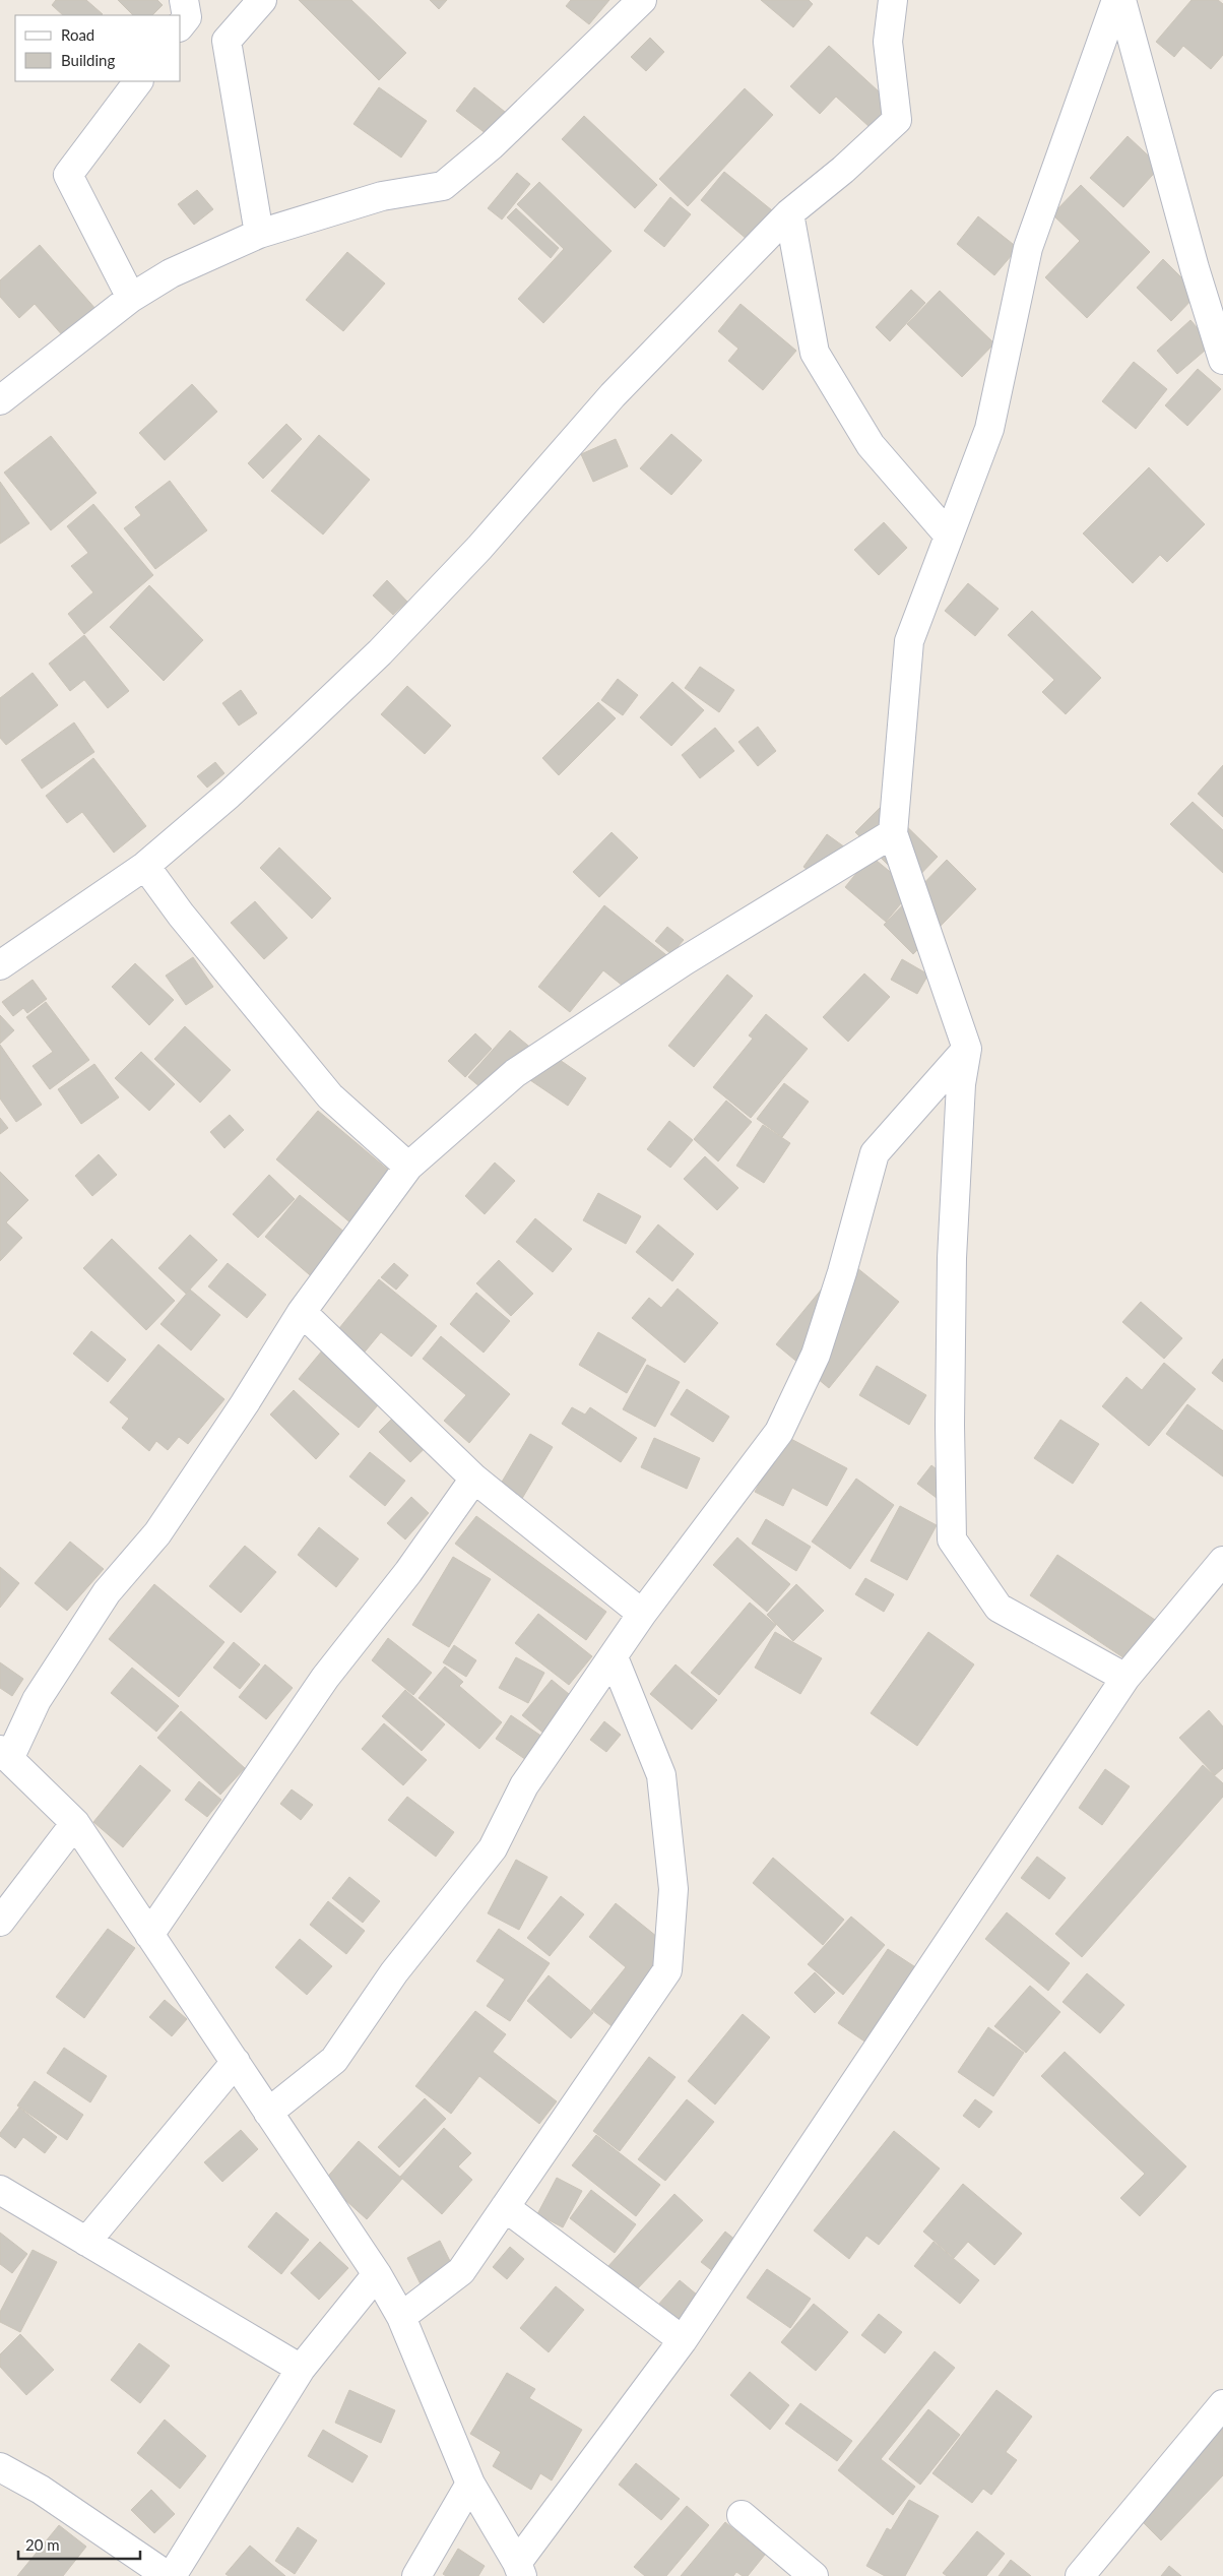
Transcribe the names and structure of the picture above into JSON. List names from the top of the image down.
{
  "legend": ["Road", "Building"],
  "scale_bar": "20 m"
}
